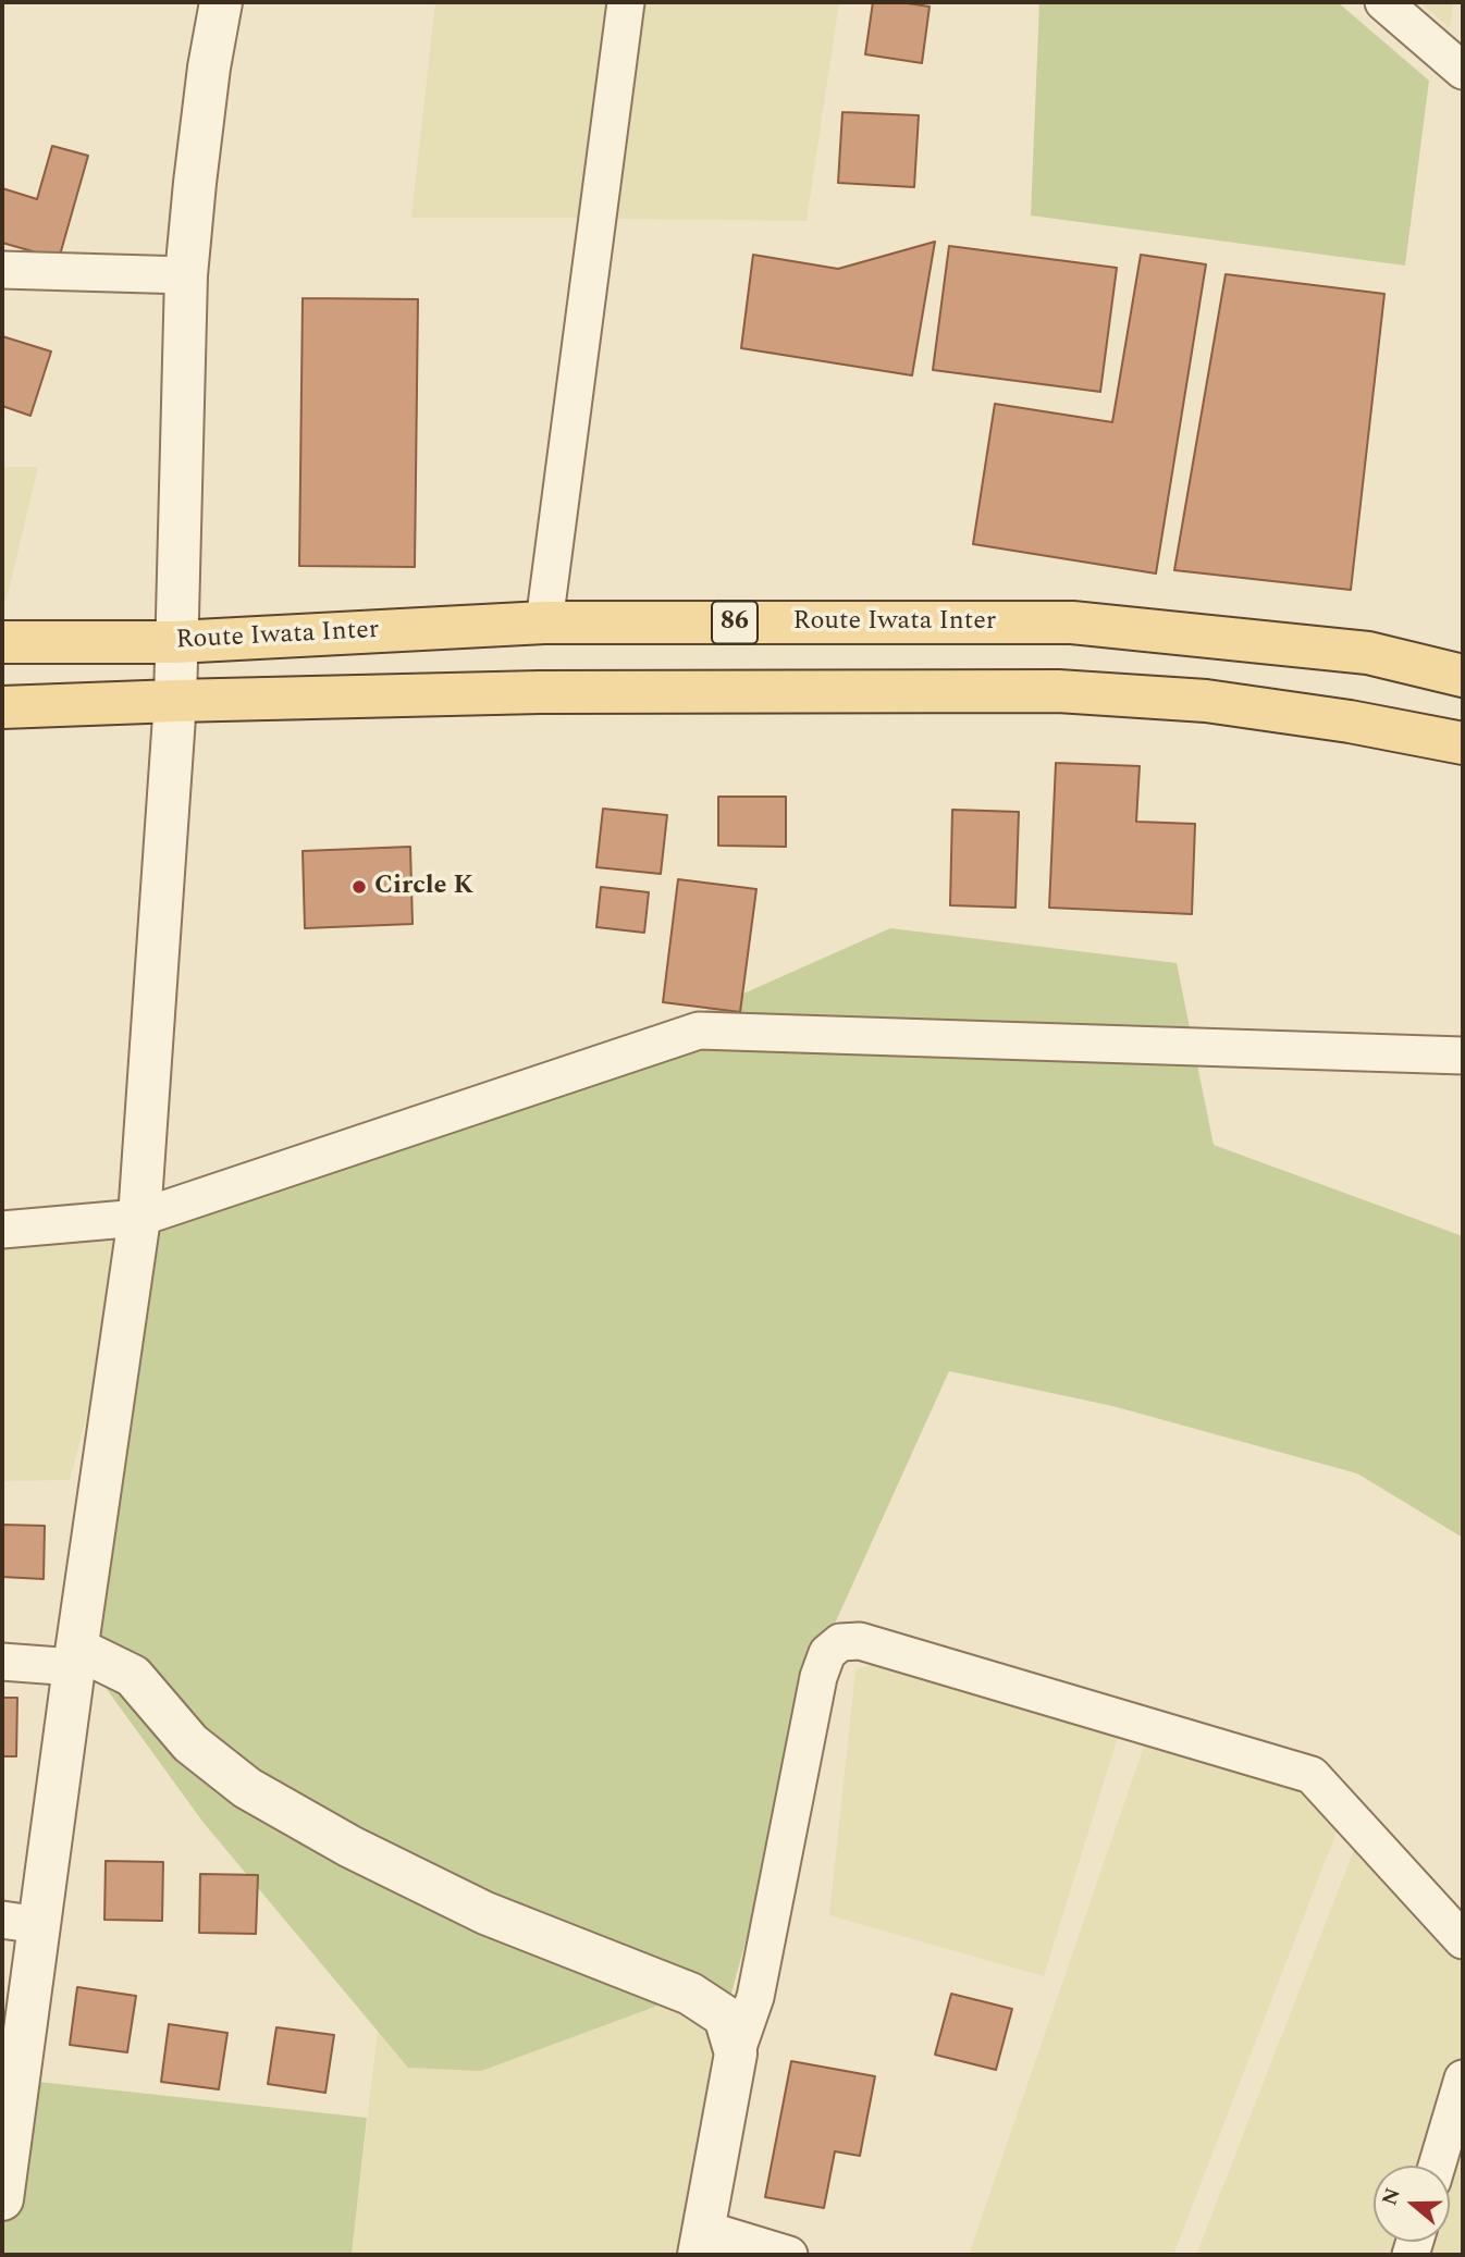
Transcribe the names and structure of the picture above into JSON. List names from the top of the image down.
{
  "streets": {
    "main road": ["86", "Route Iwata Inter"]
  },
  "places": ["Circle K"],
  "north": "left"
}
